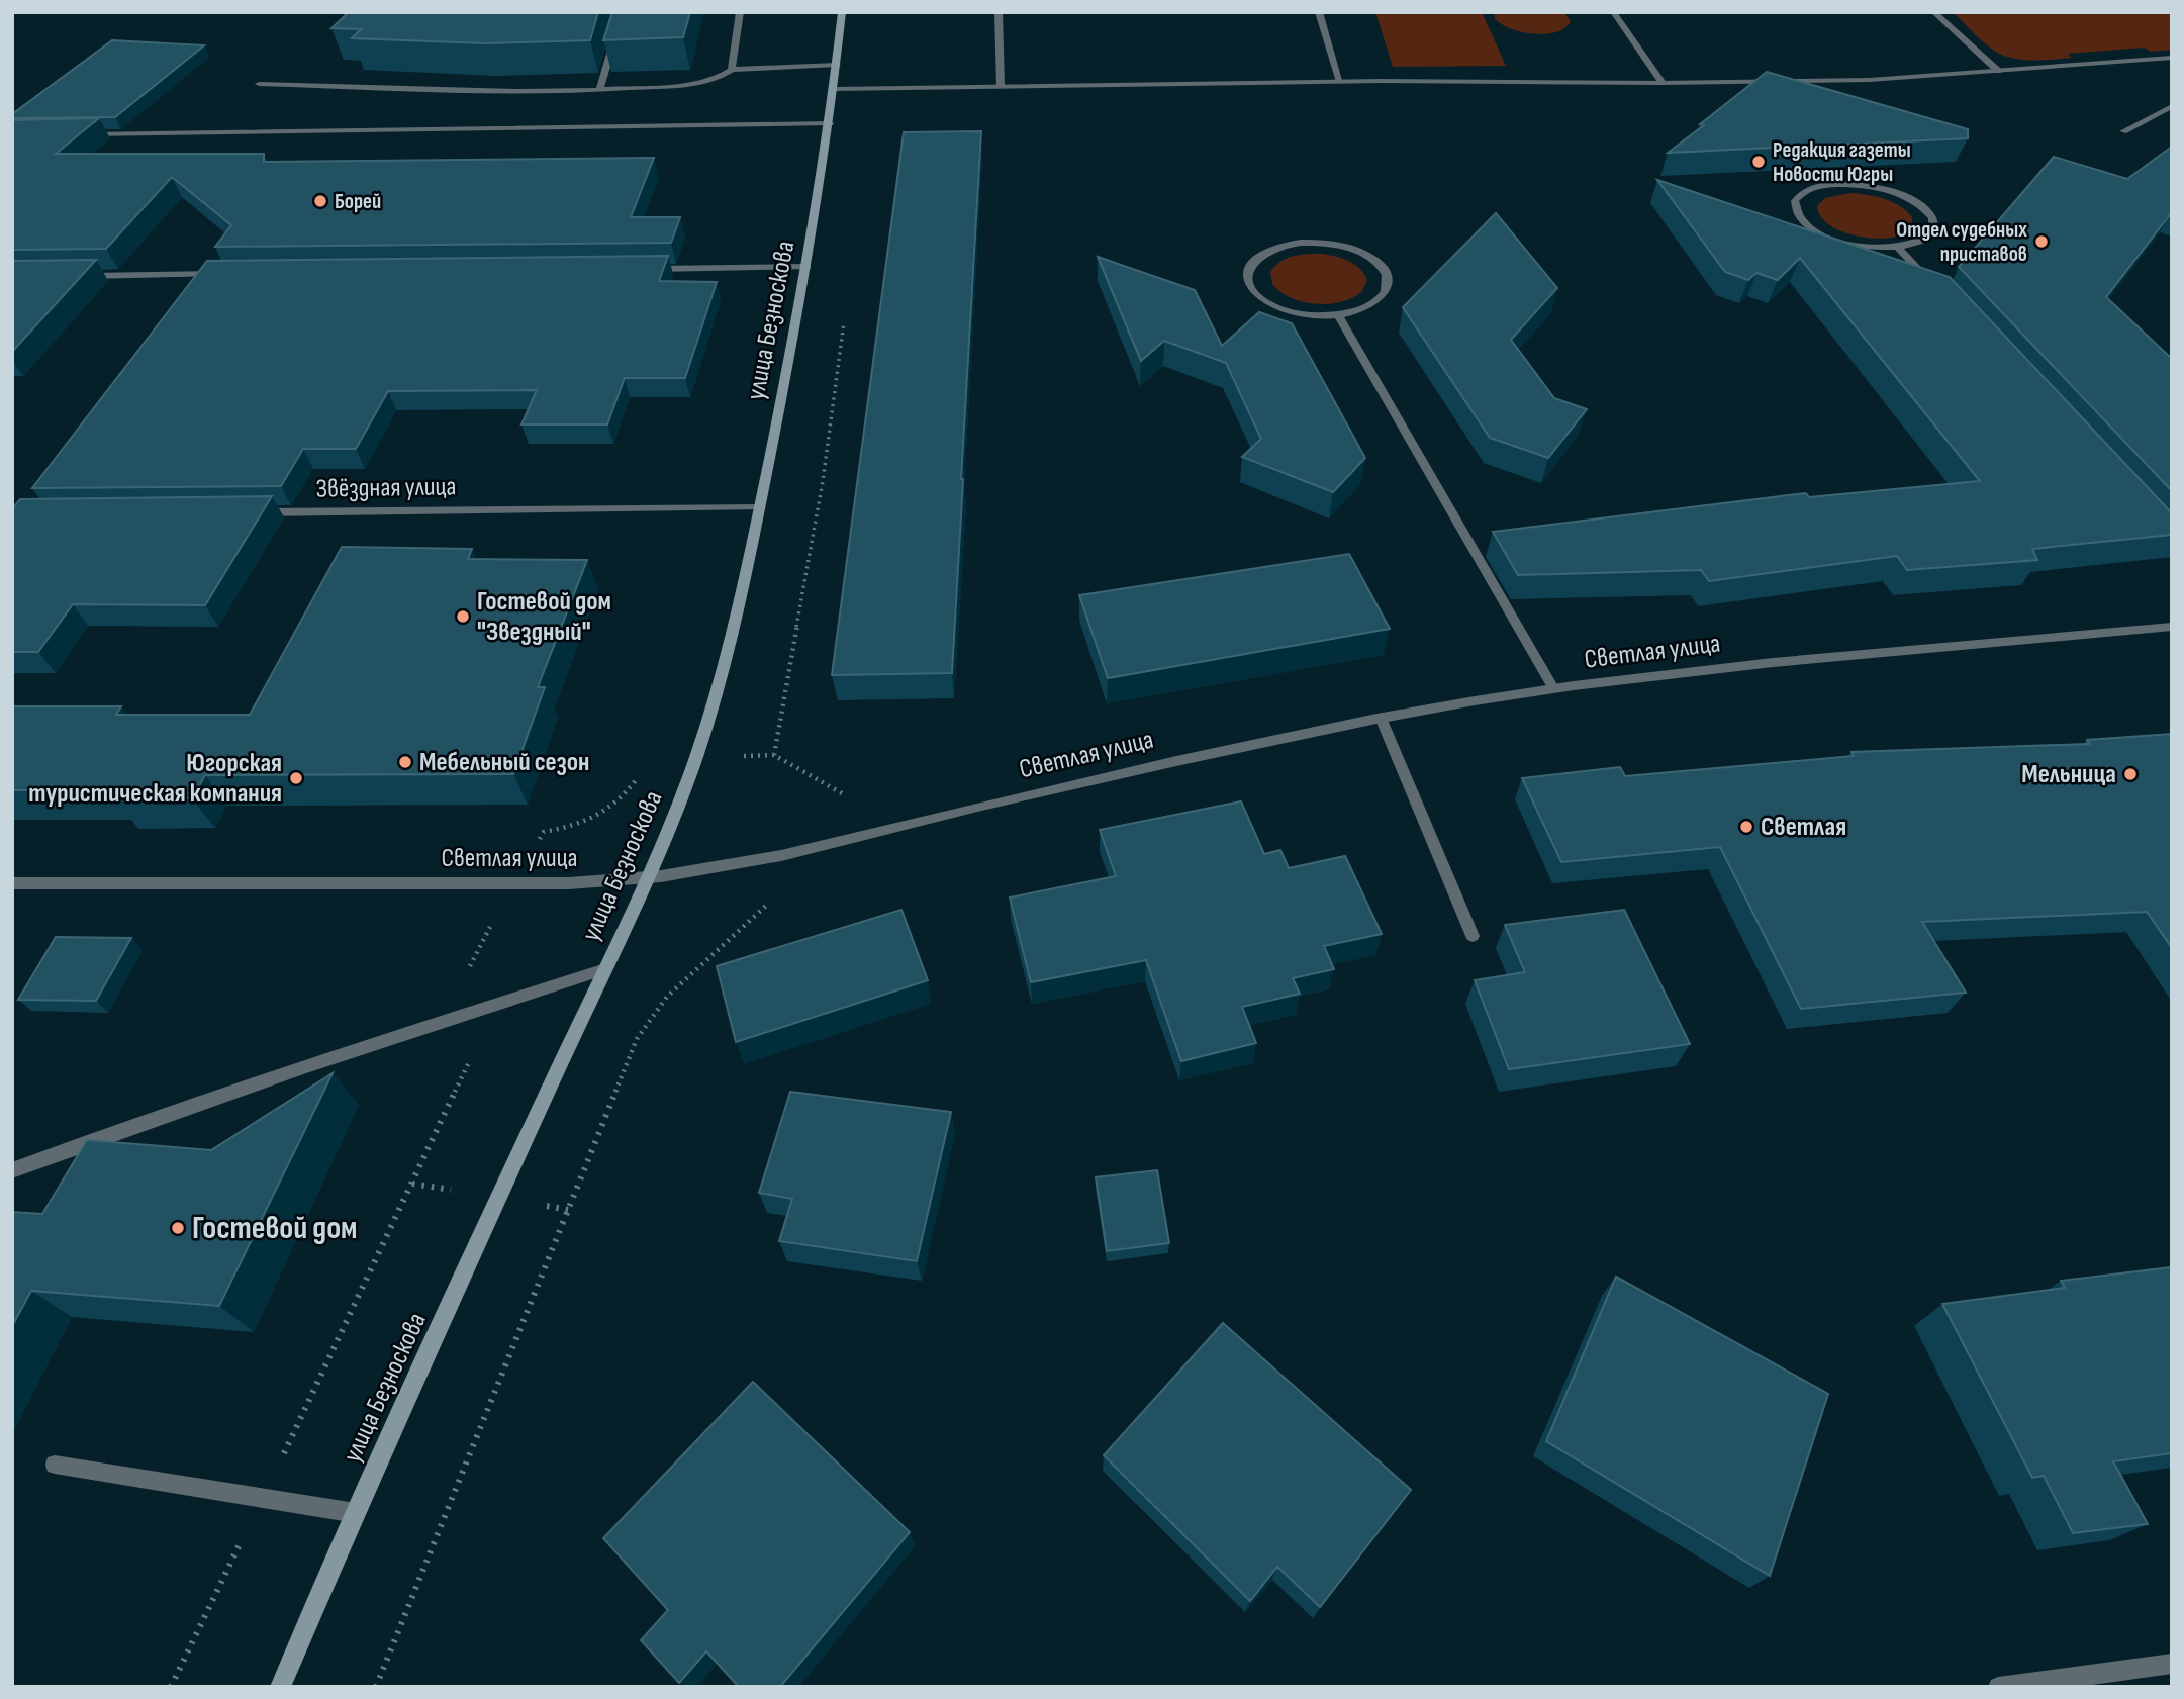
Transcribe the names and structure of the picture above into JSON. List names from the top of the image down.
{
  "streets": {
    "main road": ["улица Безноскова"],
    "street": ["Звёздная улица", "Светлая улица"]
  },
  "crossings": [
    ["улица Безноскова", "Звёздная улица"],
    ["улица Безноскова", "Светлая улица"]
  ],
  "places": [
    "Редакция газеты Новости Югры",
    "Борей",
    "Отдел судебных приставов",
    "Гостевой дом \"Звездный\"",
    "Мебельный сезон",
    "Мельница",
    "Югорская туристическая компания",
    "Светлая",
    "Гостевой дом"
  ]
}
